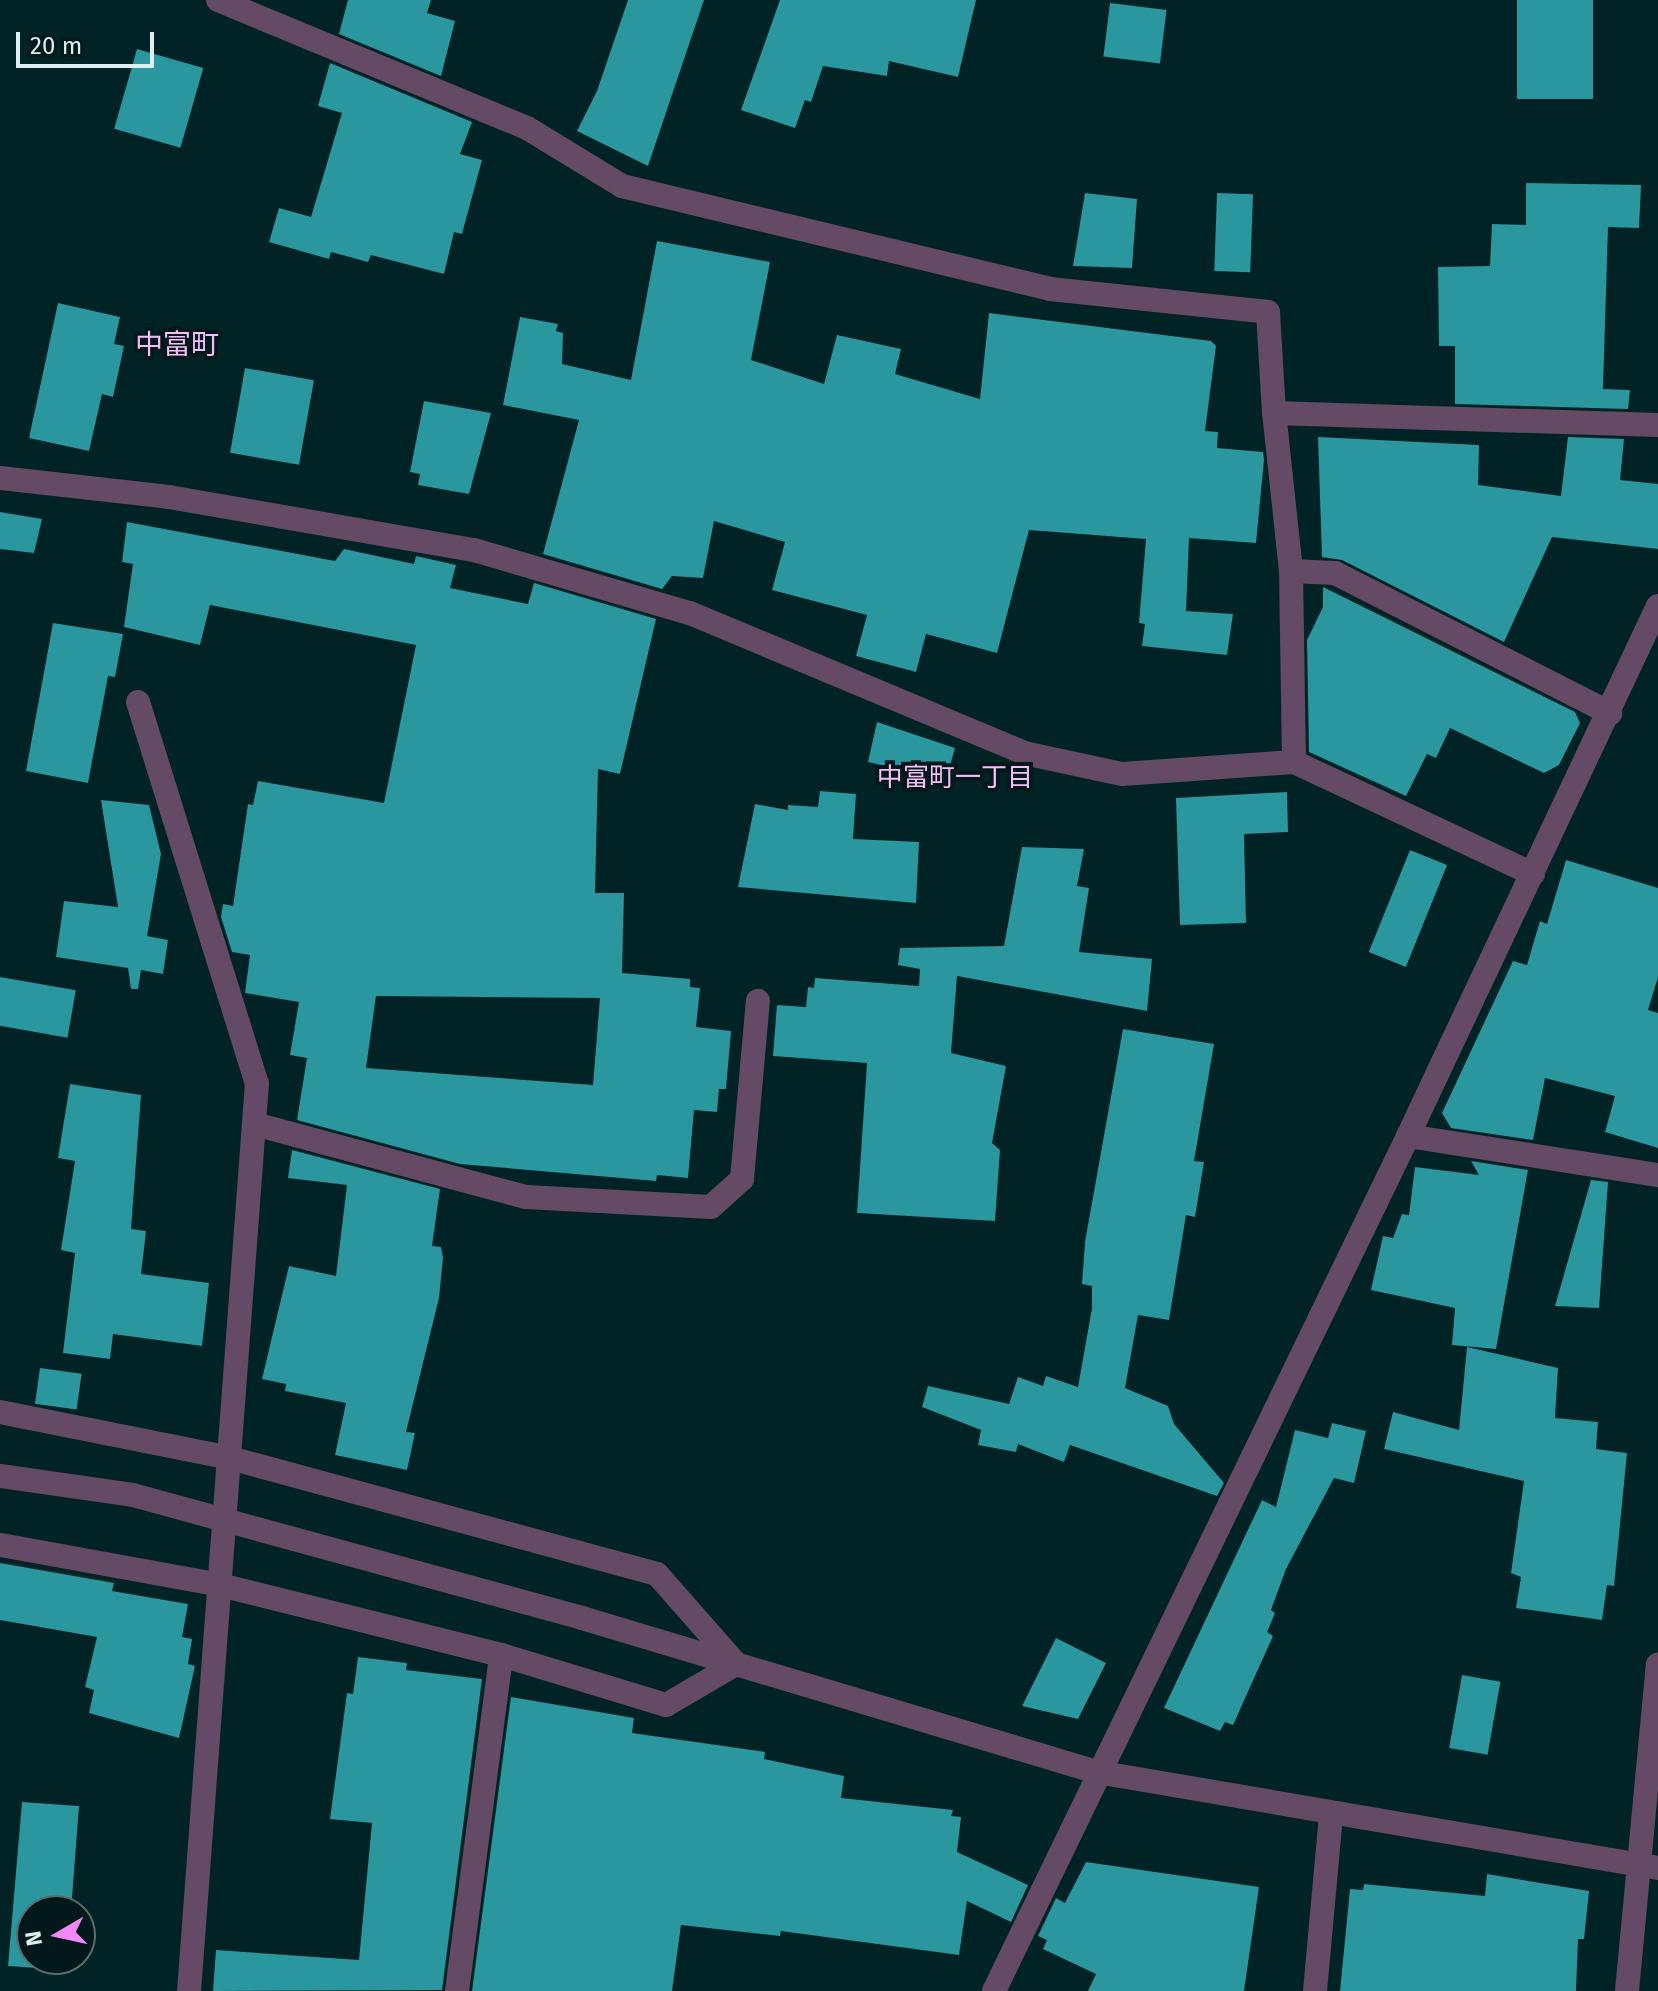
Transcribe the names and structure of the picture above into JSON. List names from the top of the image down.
{
  "districts": ["中富町", "中富町一丁目"],
  "scale_bar": "20 m",
  "north": "left"
}
